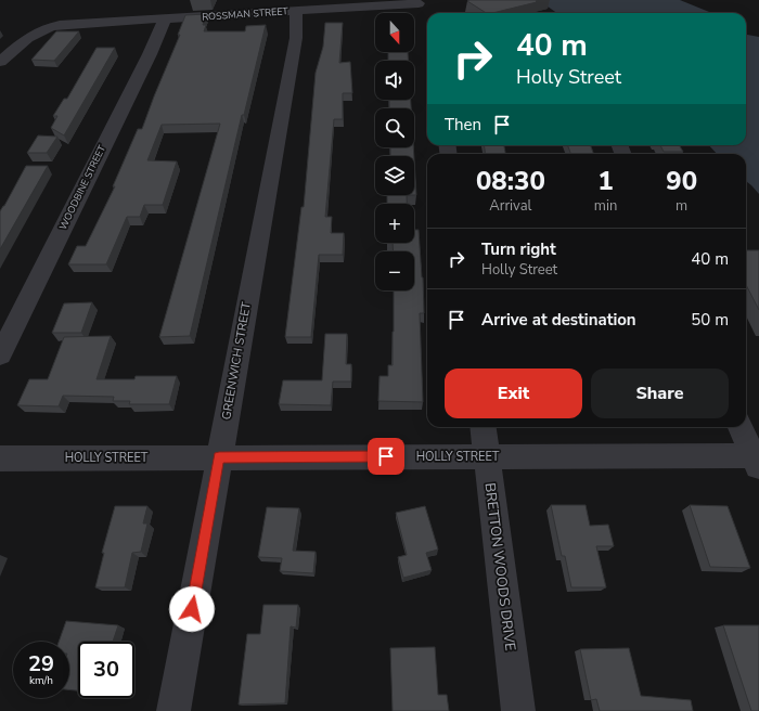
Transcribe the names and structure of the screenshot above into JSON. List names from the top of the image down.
{
  "streets": {
    "street": [
      "ROSSMAN STREET",
      "WOODBINE STREET",
      "GREENWICH STREET",
      "HOLLY STREET",
      "BRETTON WOODS DRIVE"
    ]
  },
  "crossings": [
    ["ROSSMAN STREET", "WOODBINE STREET"],
    ["ROSSMAN STREET", "GREENWICH STREET"],
    ["GREENWICH STREET", "HOLLY STREET"],
    ["HOLLY STREET", "BRETTON WOODS DRIVE"]
  ],
  "north": "bottom",
  "page": {
    "map_buttons": ["+", "−"],
    "turn": ["40 m", "Holly Street"],
    "then": "Then",
    "eta": [
      "08:30",
      "Arrival",
      "1",
      "min",
      "90",
      "m"
    ],
    "list": [
      {
        "name": "Turn right",
        "note": "Holly Street",
        "value": "40 m"
      },
      {
        "name": "Arrive at destination",
        "value": "50 m"
      }
    ],
    "buttons": ["Exit", "Share"],
    "speed": "29 km/h",
    "limit": "30"
  }
}
